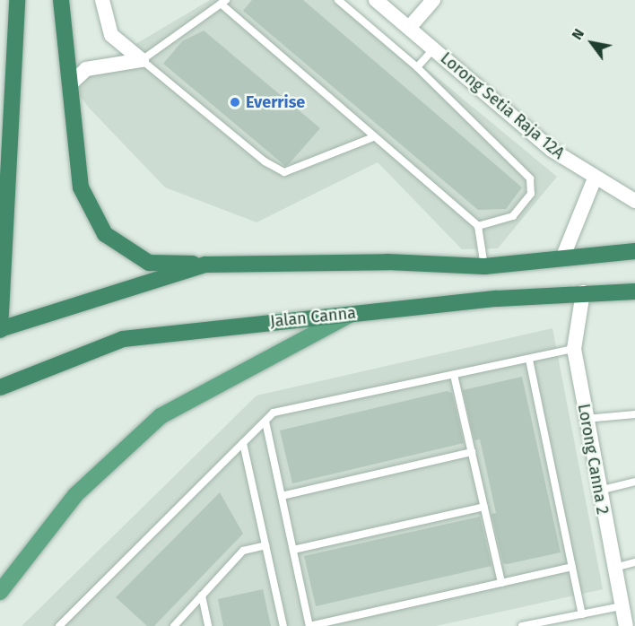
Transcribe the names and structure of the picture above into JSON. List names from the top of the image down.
{
  "streets": {
    "highway": ["Jalan Canna"],
    "street": ["Lorong Setia Raja 12A", "Lorong Canna 2"]
  },
  "crossings": [
    ["Jalan Canna", "Lorong Canna 2"]
  ],
  "places": ["Everrise"],
  "north": "top left"
}
